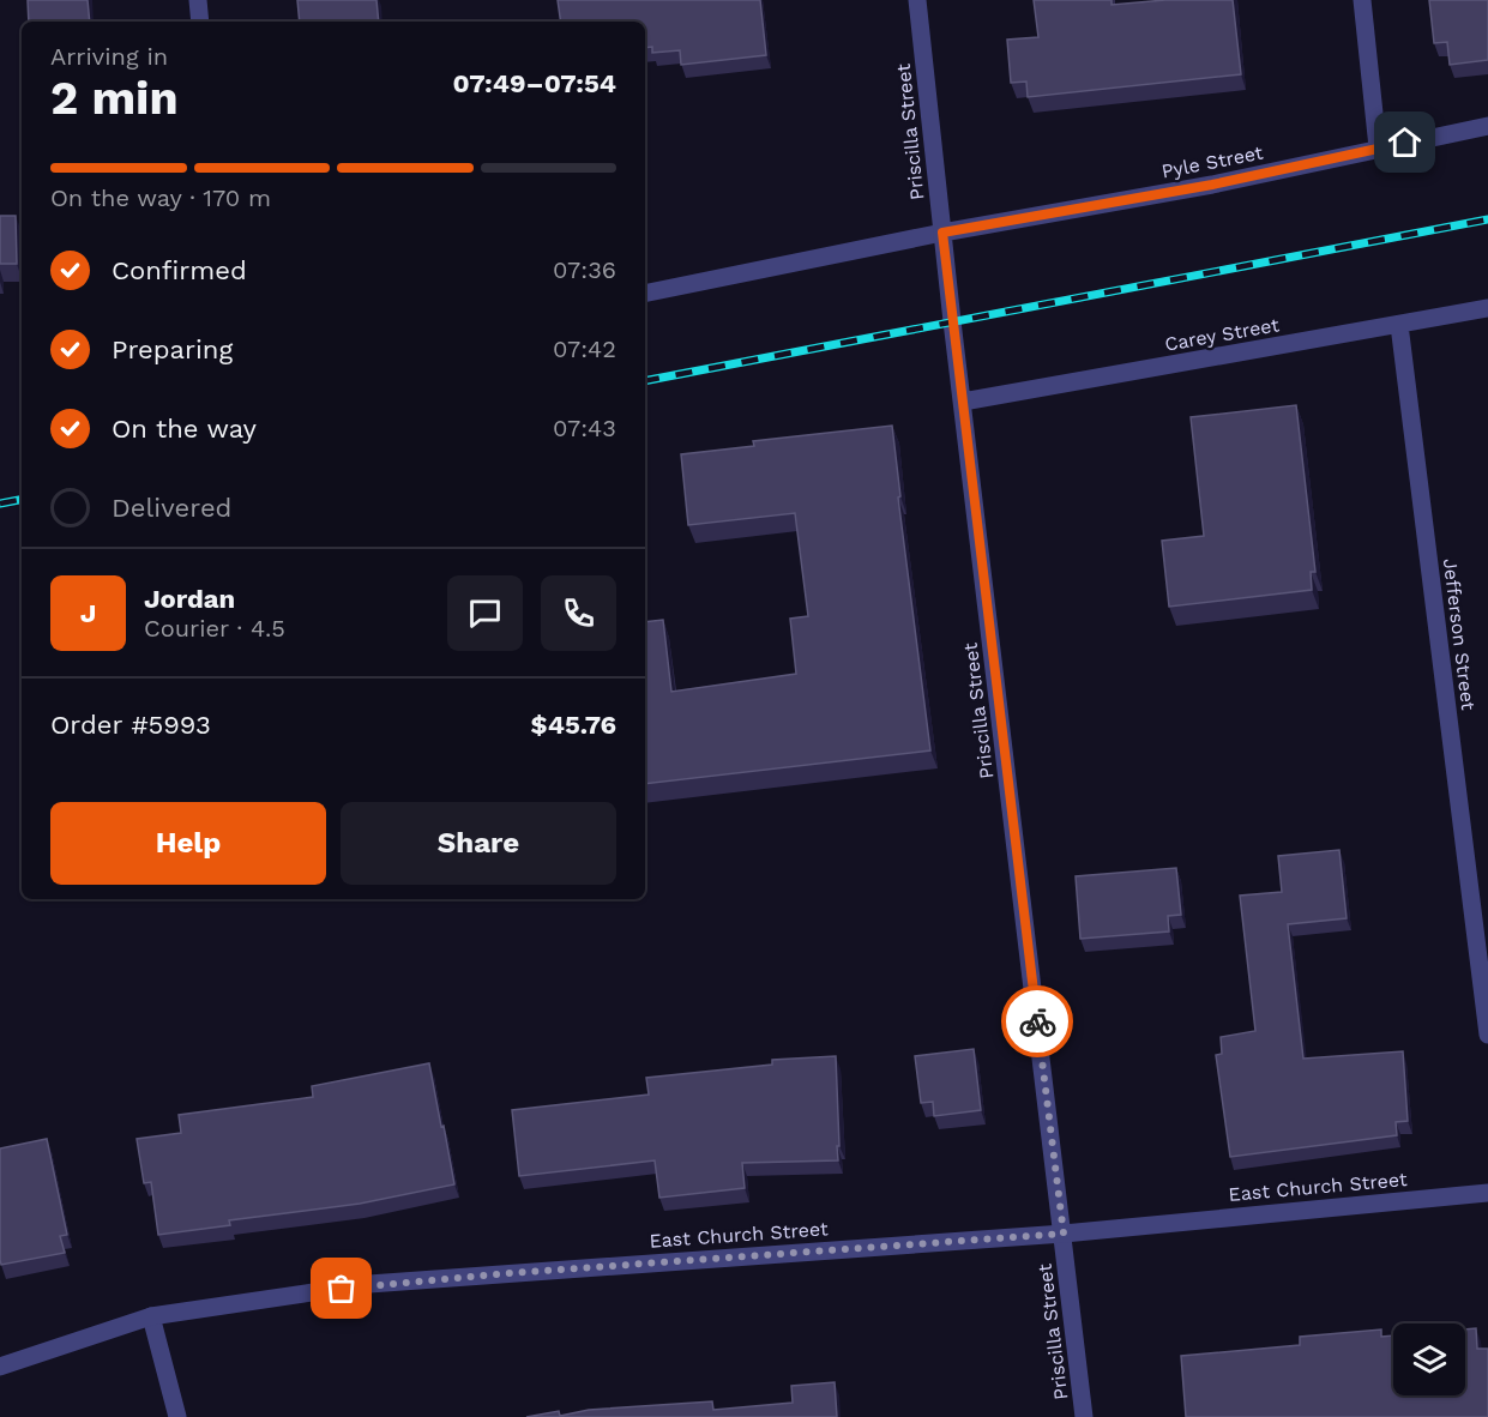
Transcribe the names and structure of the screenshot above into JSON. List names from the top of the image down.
{
  "streets": {
    "street": [
      "Priscilla Street",
      "Pyle Street",
      "Carey Street",
      "Jefferson Street",
      "East Church Street"
    ]
  },
  "crossings": [
    ["Priscilla Street", "Pyle Street"],
    ["Priscilla Street", "Carey Street"],
    ["Priscilla Street", "East Church Street"],
    ["Carey Street", "Jefferson Street"]
  ],
  "page": {
    "heading": ["2 min", "Arriving in", "07:49–07:54"],
    "panel": [
      "Jordan",
      "Courier · 4.5",
      "Order #5993",
      "$45.76"
    ],
    "bar": "On the way · 170 m",
    "list": [
      ["Confirmed", "07:36"],
      ["Preparing", "07:42"],
      ["On the way", "07:43"],
      "Delivered"
    ],
    "round": "J",
    "buttons": ["Help", "Share"]
  }
}
